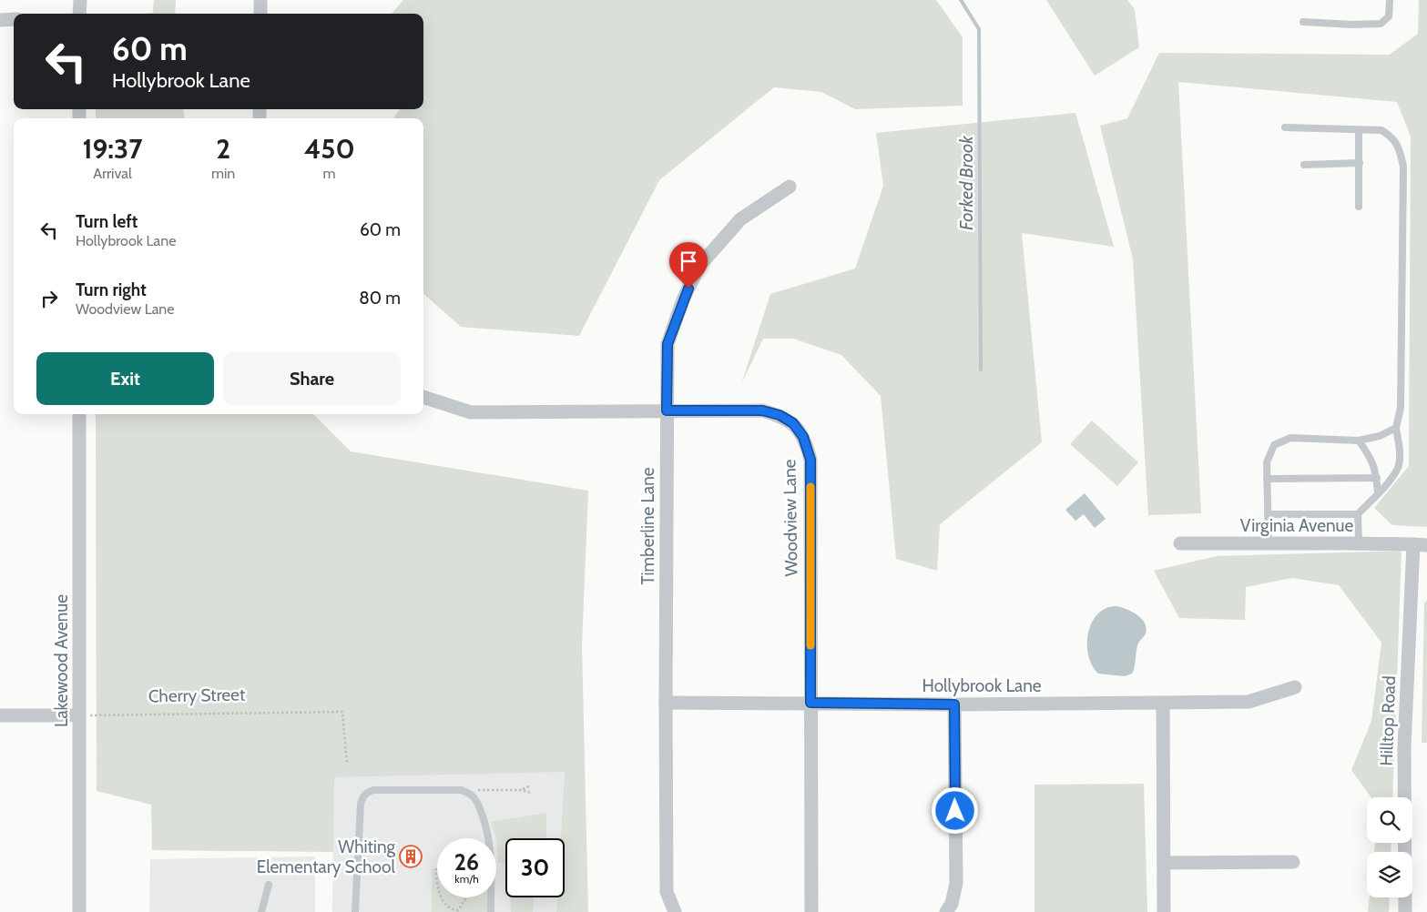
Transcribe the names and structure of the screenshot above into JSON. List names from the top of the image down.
{
  "streets": {
    "street": [
      "Woodview Lane",
      "Virginia Avenue",
      "Timberline Lane",
      "Lakewood Avenue",
      "Hollybrook Lane",
      "Hilltop Road"
    ],
    "path": ["Cherry Street"]
  },
  "crossings": [
    ["Woodview Lane", "Timberline Lane"],
    ["Woodview Lane", "Hollybrook Lane"],
    ["Virginia Avenue", "Hilltop Road"],
    ["Timberline Lane", "Hollybrook Lane"],
    ["Lakewood Avenue", "Cherry Street"]
  ],
  "water": ["Forked Brook"],
  "places": {
    "building": ["Whiting Elementary School"]
  },
  "page": {
    "turn": ["60 m", "Hollybrook Lane"],
    "eta": [
      "19:37",
      "Arrival",
      "2",
      "min",
      "450",
      "m"
    ],
    "list": [
      {
        "name": "Turn left",
        "note": "Hollybrook Lane",
        "value": "60 m"
      },
      {
        "name": "Turn right",
        "note": "Woodview Lane",
        "value": "80 m"
      }
    ],
    "buttons": ["Exit", "Share"],
    "speed": "26 km/h",
    "limit": "30"
  }
}
